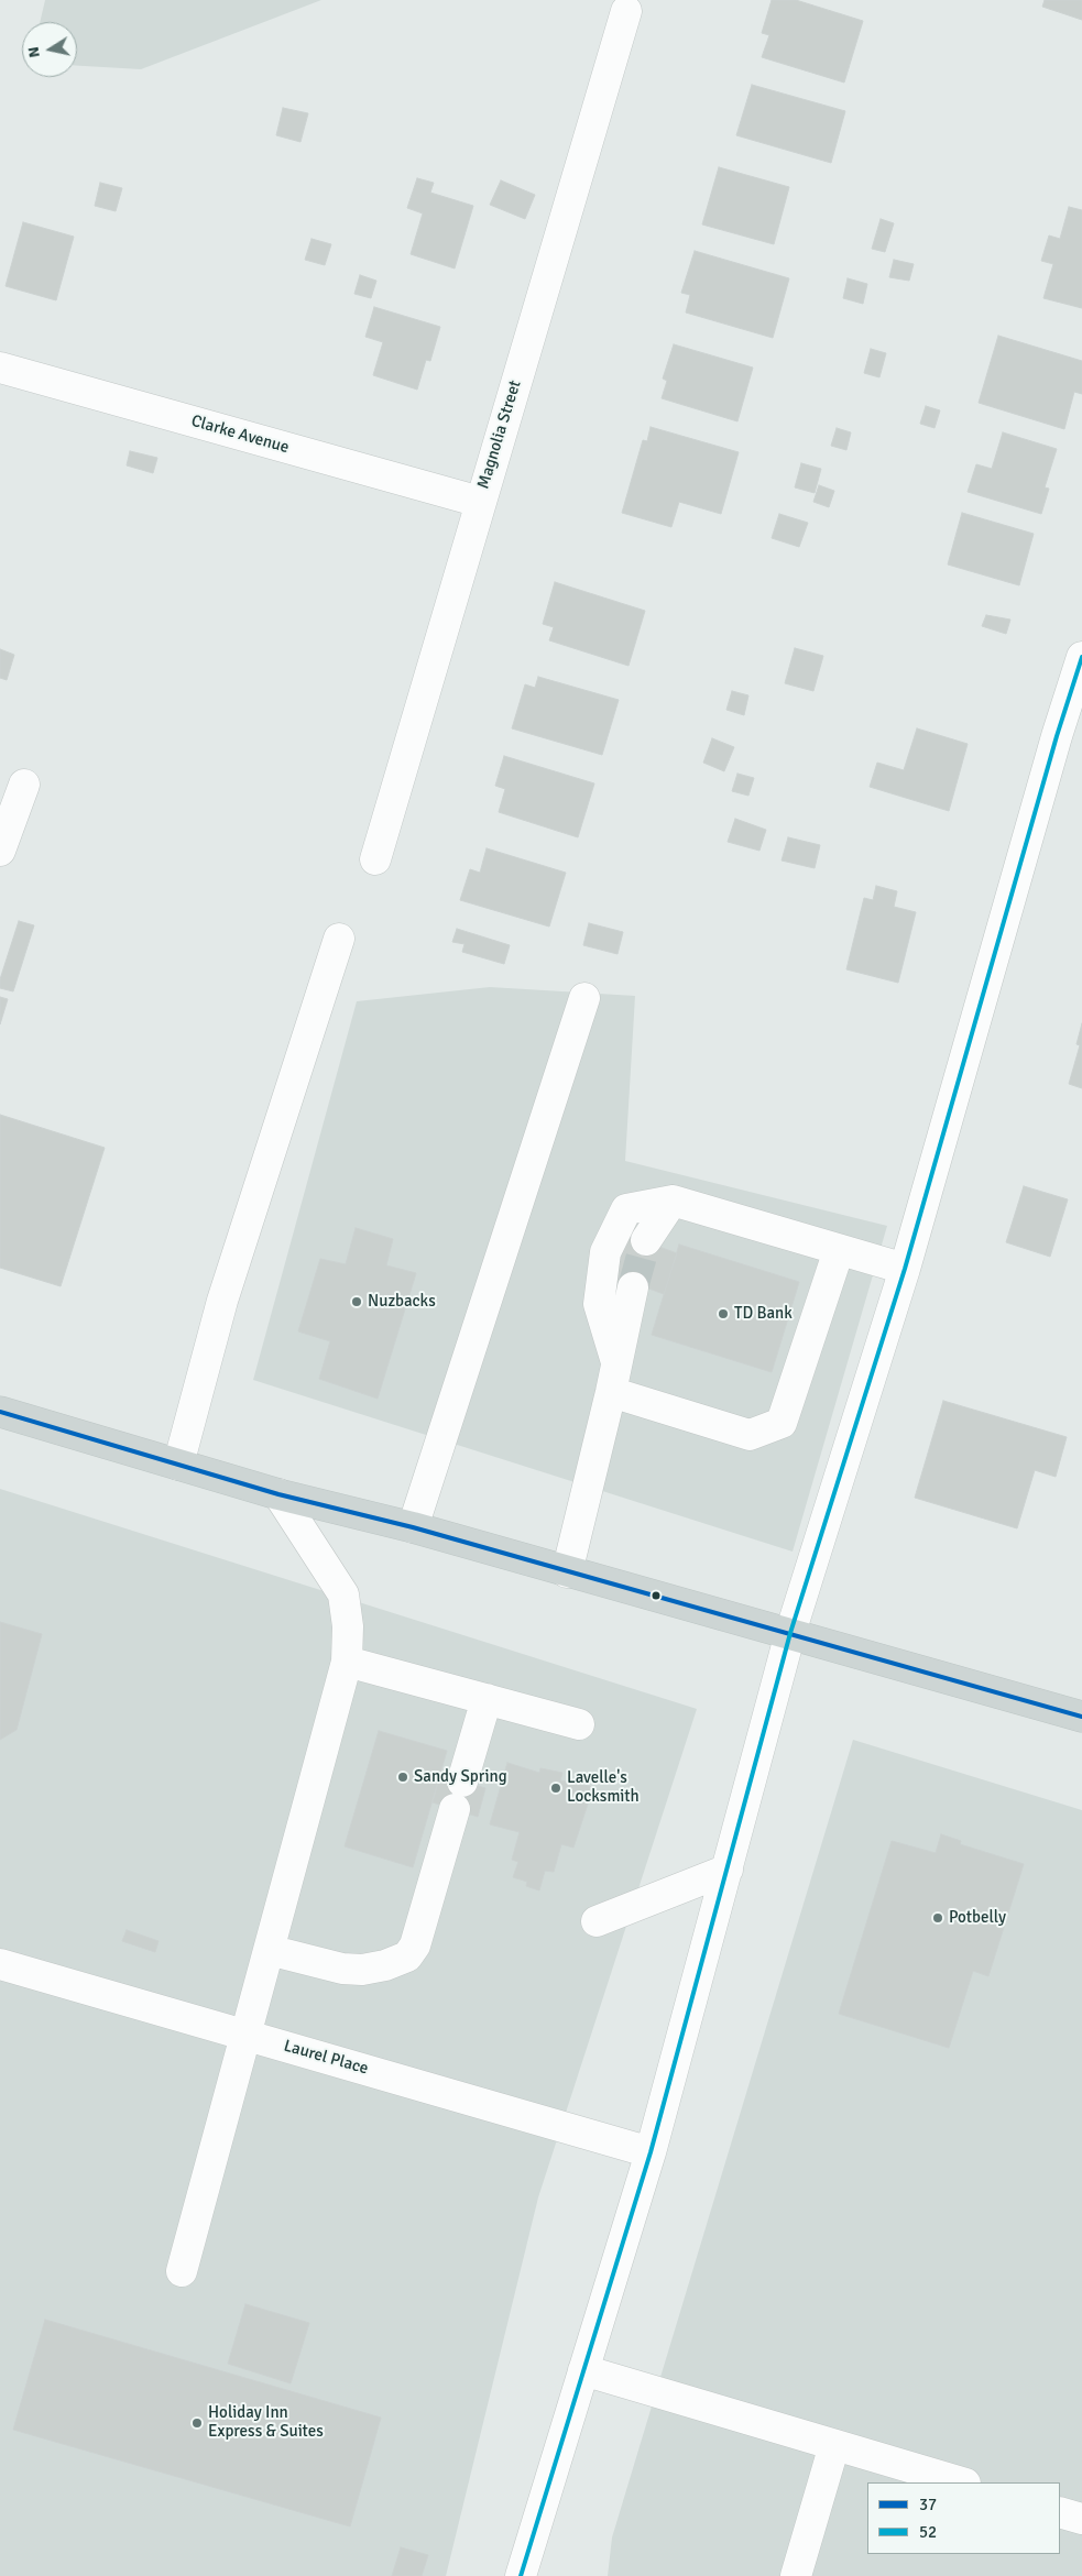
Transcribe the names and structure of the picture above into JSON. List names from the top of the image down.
{
  "streets": {
    "street": ["Clarke Avenue", "Magnolia Street", "Laurel Place"]
  },
  "crossings": [
    ["Clarke Avenue", "Magnolia Street"]
  ],
  "places": [
    "Nuzbacks",
    "TD Bank",
    "Sandy Spring",
    "Lavelle's Locksmith",
    "Potbelly",
    "Holiday Inn Express & Suites"
  ],
  "lines": ["transit line 52", "transit line 37"],
  "legend": ["37", "52"],
  "north": "left"
}
